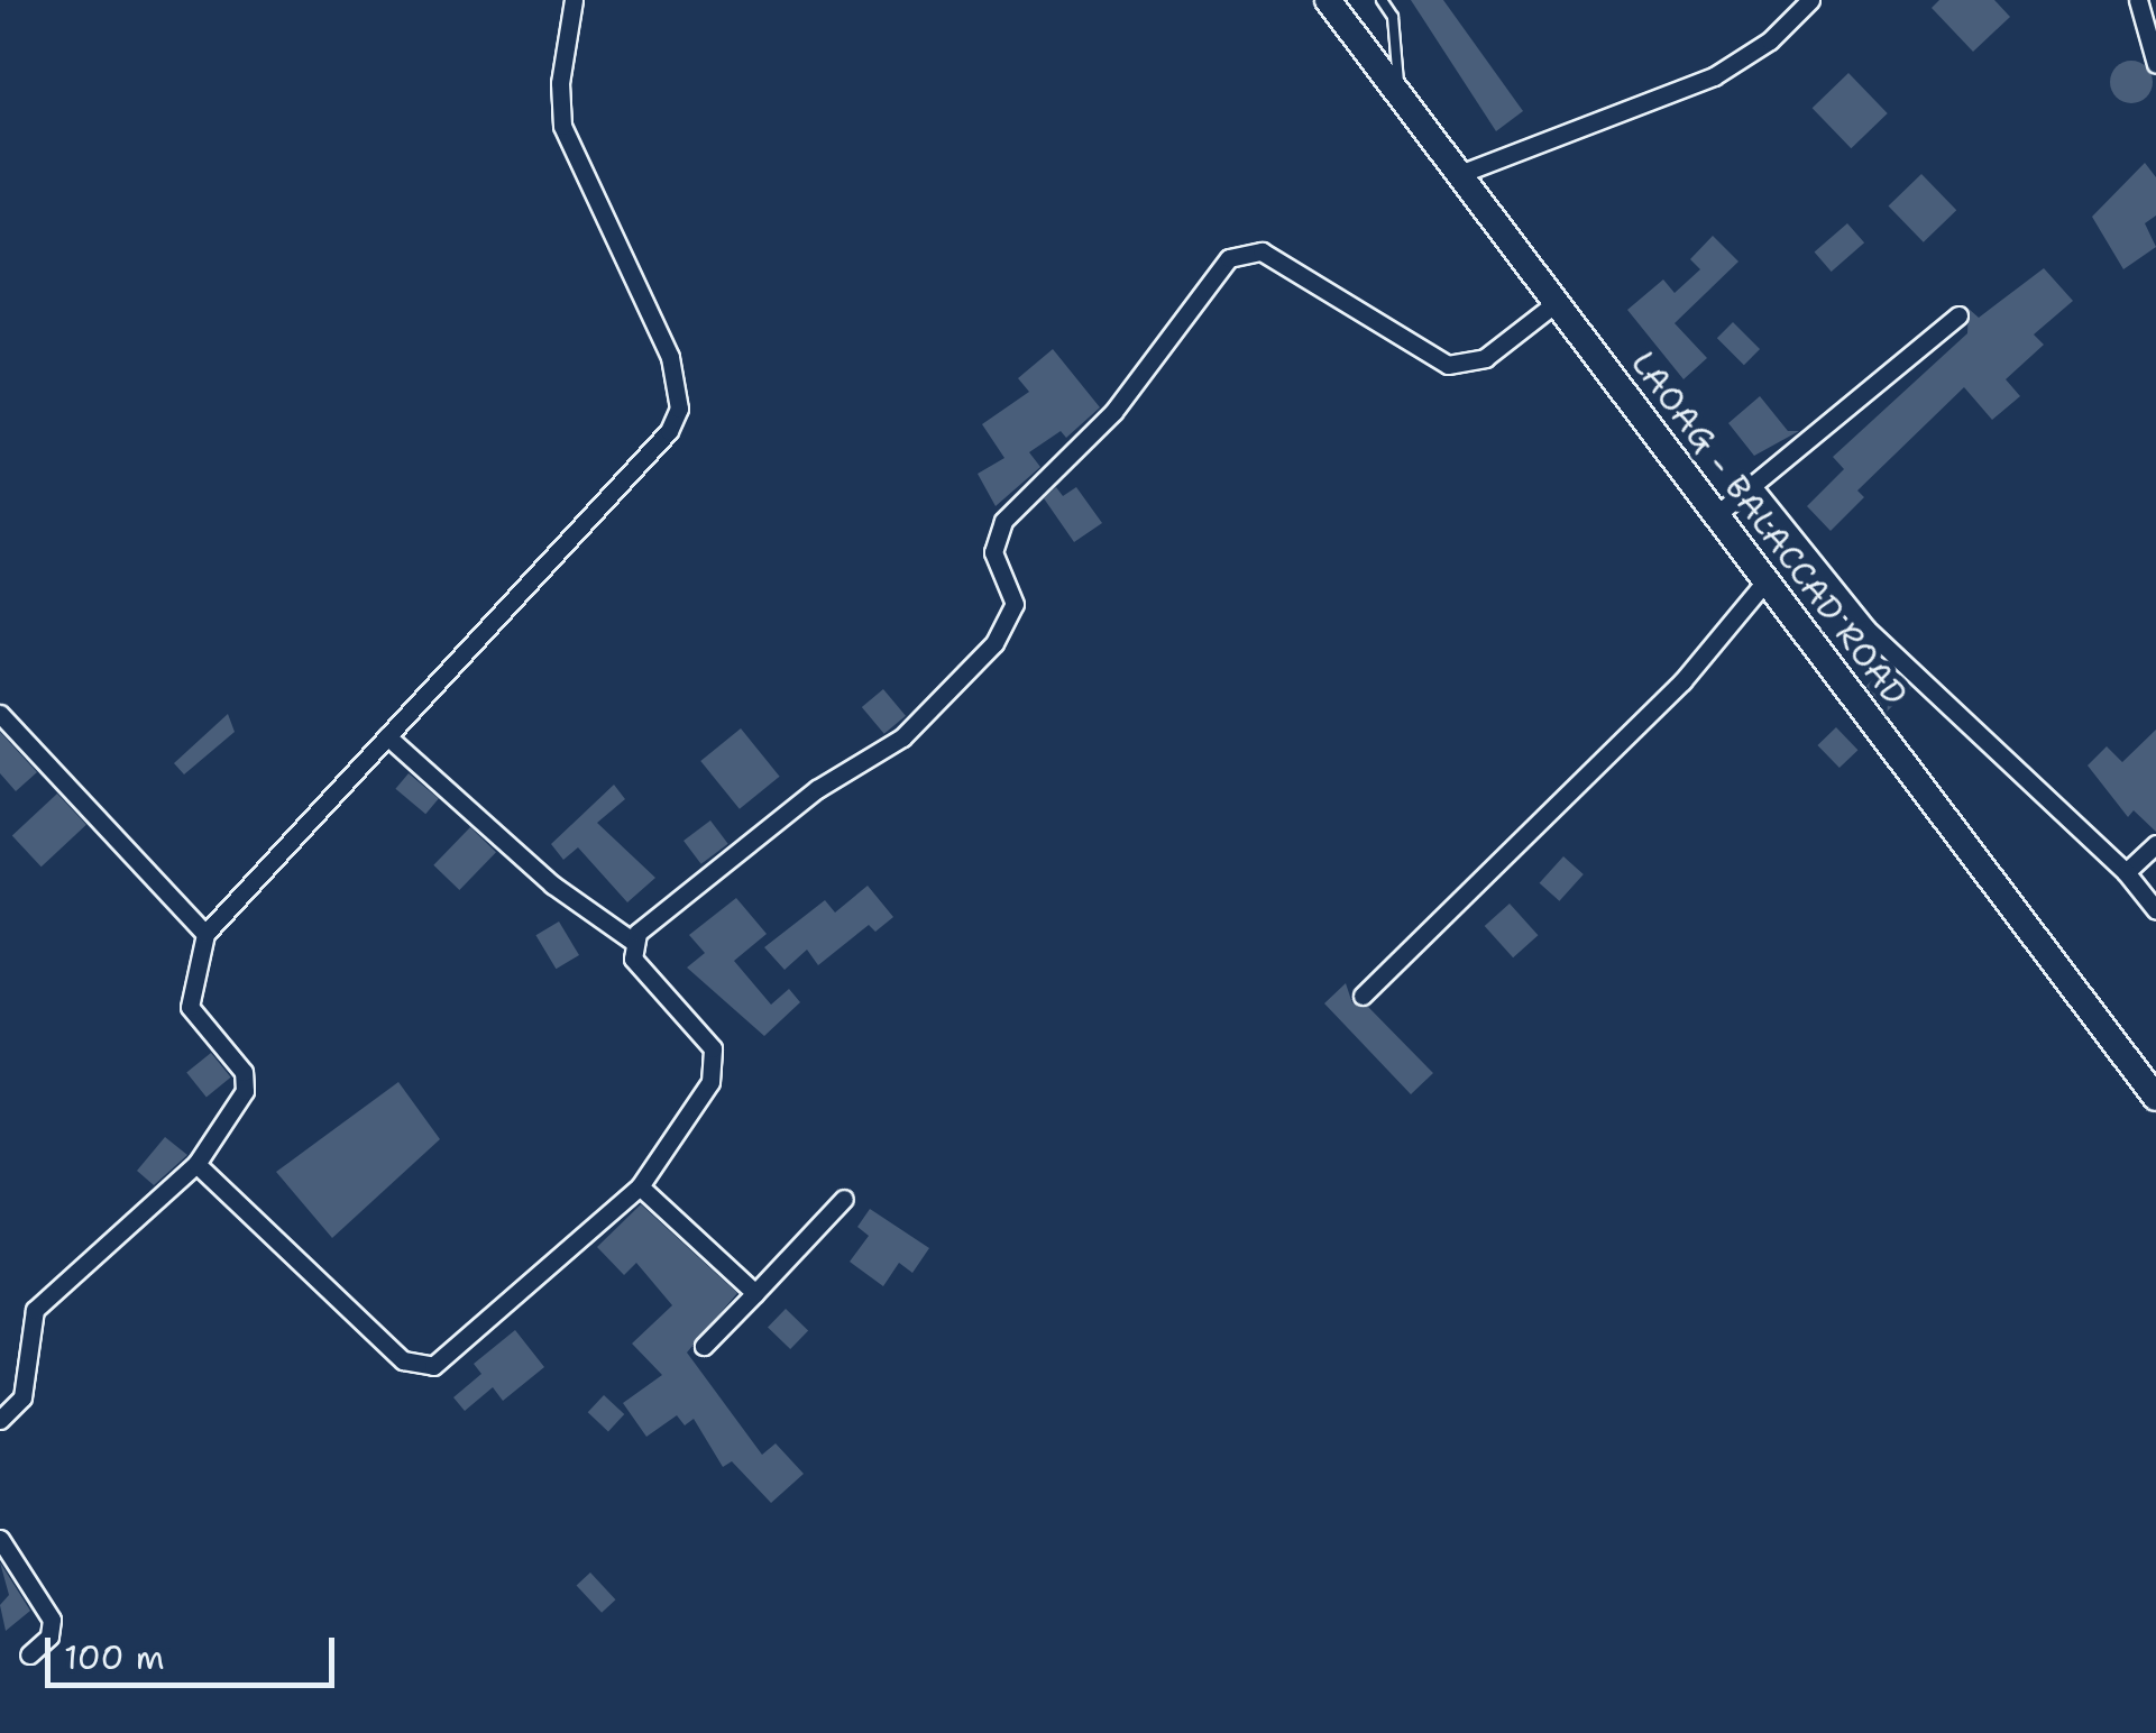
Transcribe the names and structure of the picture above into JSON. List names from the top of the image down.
{
  "streets": {
    "main road": ["LAOAG - BALACCAD ROAD"]
  },
  "scale_bar": "100 m"
}
